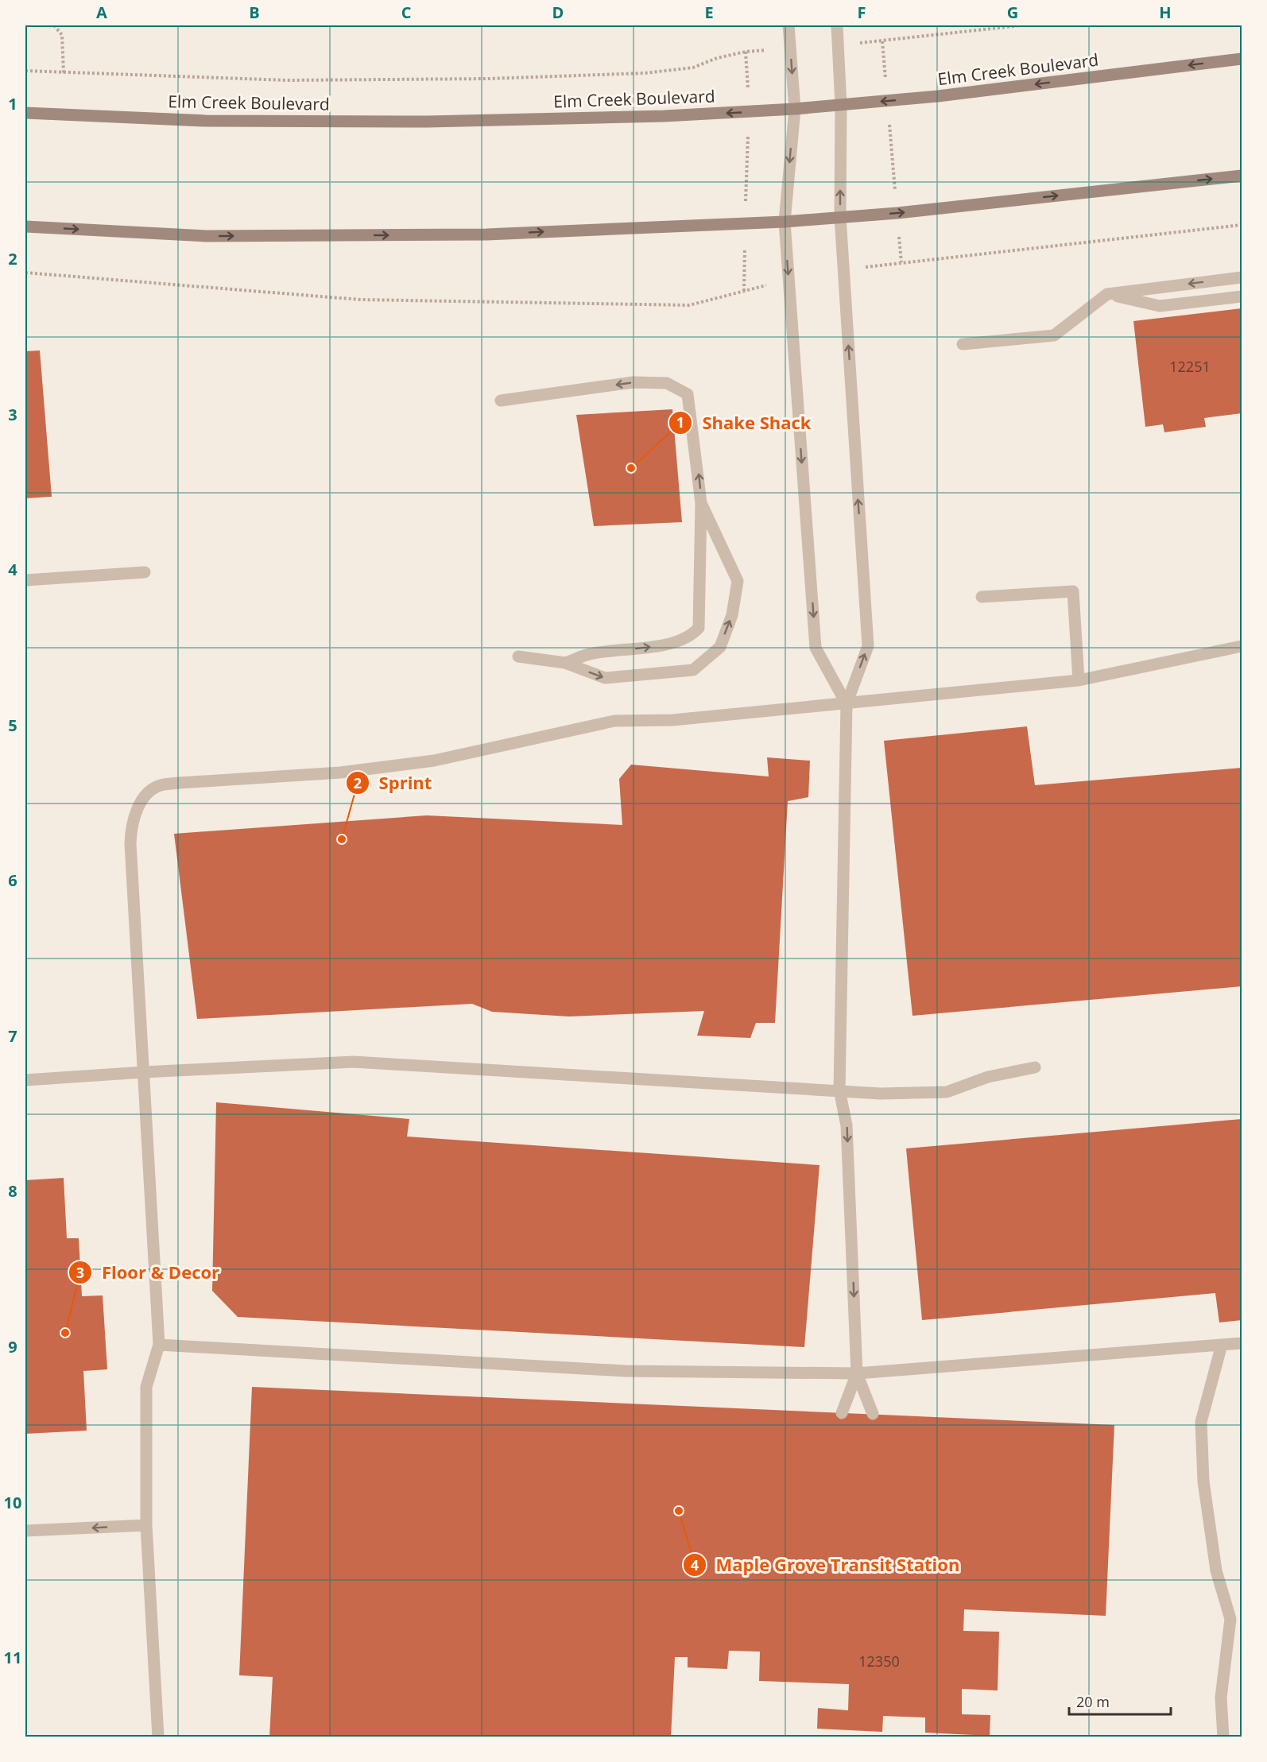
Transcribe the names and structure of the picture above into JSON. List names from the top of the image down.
{
  "streets": {
    "main road": ["Elm Creek Boulevard"]
  },
  "one_way": ["Elm Creek Boulevard"],
  "places": [
    "Shake Shack",
    "Sprint",
    "Floor & Decor",
    "Maple Grove Transit Station"
  ],
  "house_numbers": ["12251", "12350"],
  "scale_bar": "20 m",
  "grid": {
    "columns": [
      "A",
      "B",
      "C",
      "D",
      "E",
      "F",
      "G",
      "H"
    ],
    "rows": [
      "1",
      "2",
      "3",
      "4",
      "5",
      "6",
      "7",
      "8",
      "9",
      "10",
      "11"
    ]
  }
}
